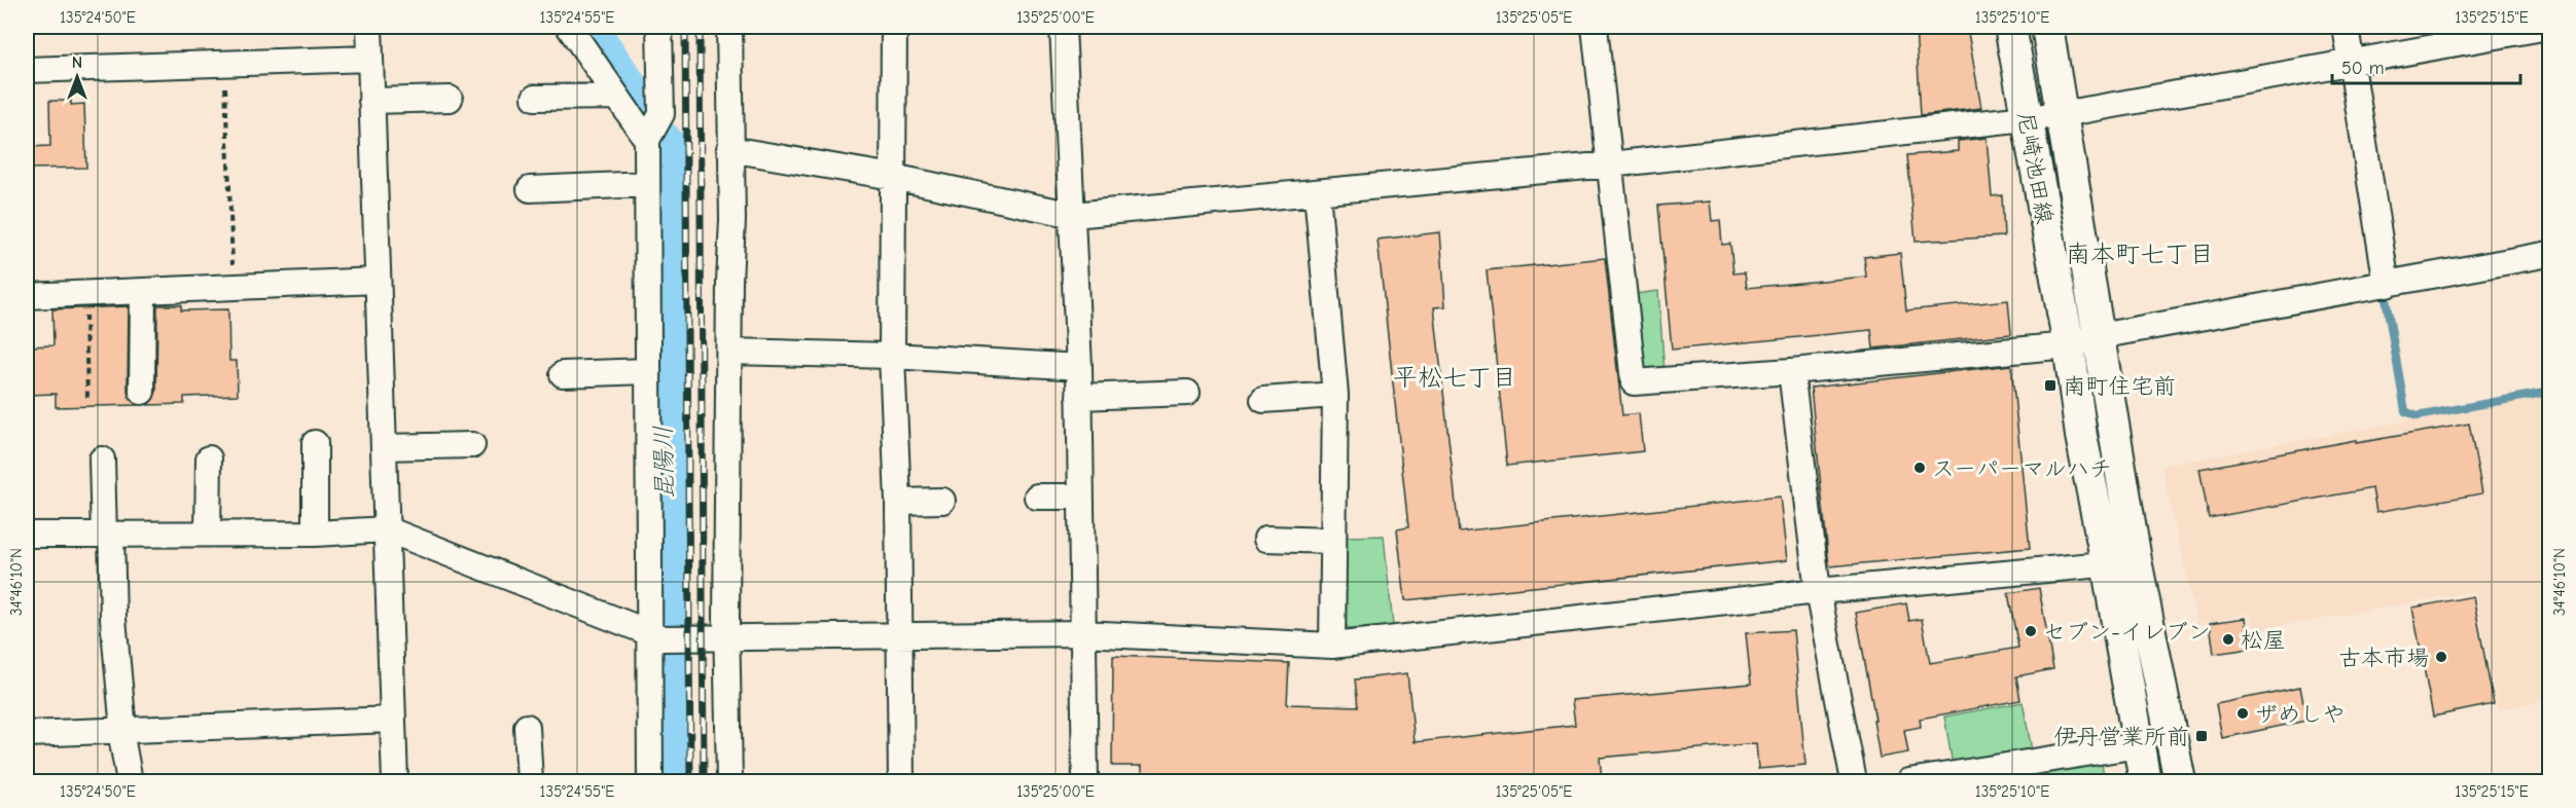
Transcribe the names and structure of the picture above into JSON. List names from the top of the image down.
{
  "streets": {
    "main road": ["尼崎池田線"]
  },
  "districts": ["南本町七丁目", "平松七丁目"],
  "water": ["昆陽川"],
  "places": {
    "transit": ["南町住宅前", "伊丹営業所前"],
    "other": [
      "スーパーマルハチ",
      "セブン-イレブン",
      "松屋",
      "古本市場",
      "ザめしや"
    ]
  },
  "scale_bar": "50 m",
  "north": "top",
  "coordinates": [
    "135°24'50\"E",
    "135°24'55\"E",
    "135°25'00\"E",
    "135°25'05\"E",
    "135°25'10\"E",
    "135°25'15\"E",
    "34°46'10\"N"
  ]
}
